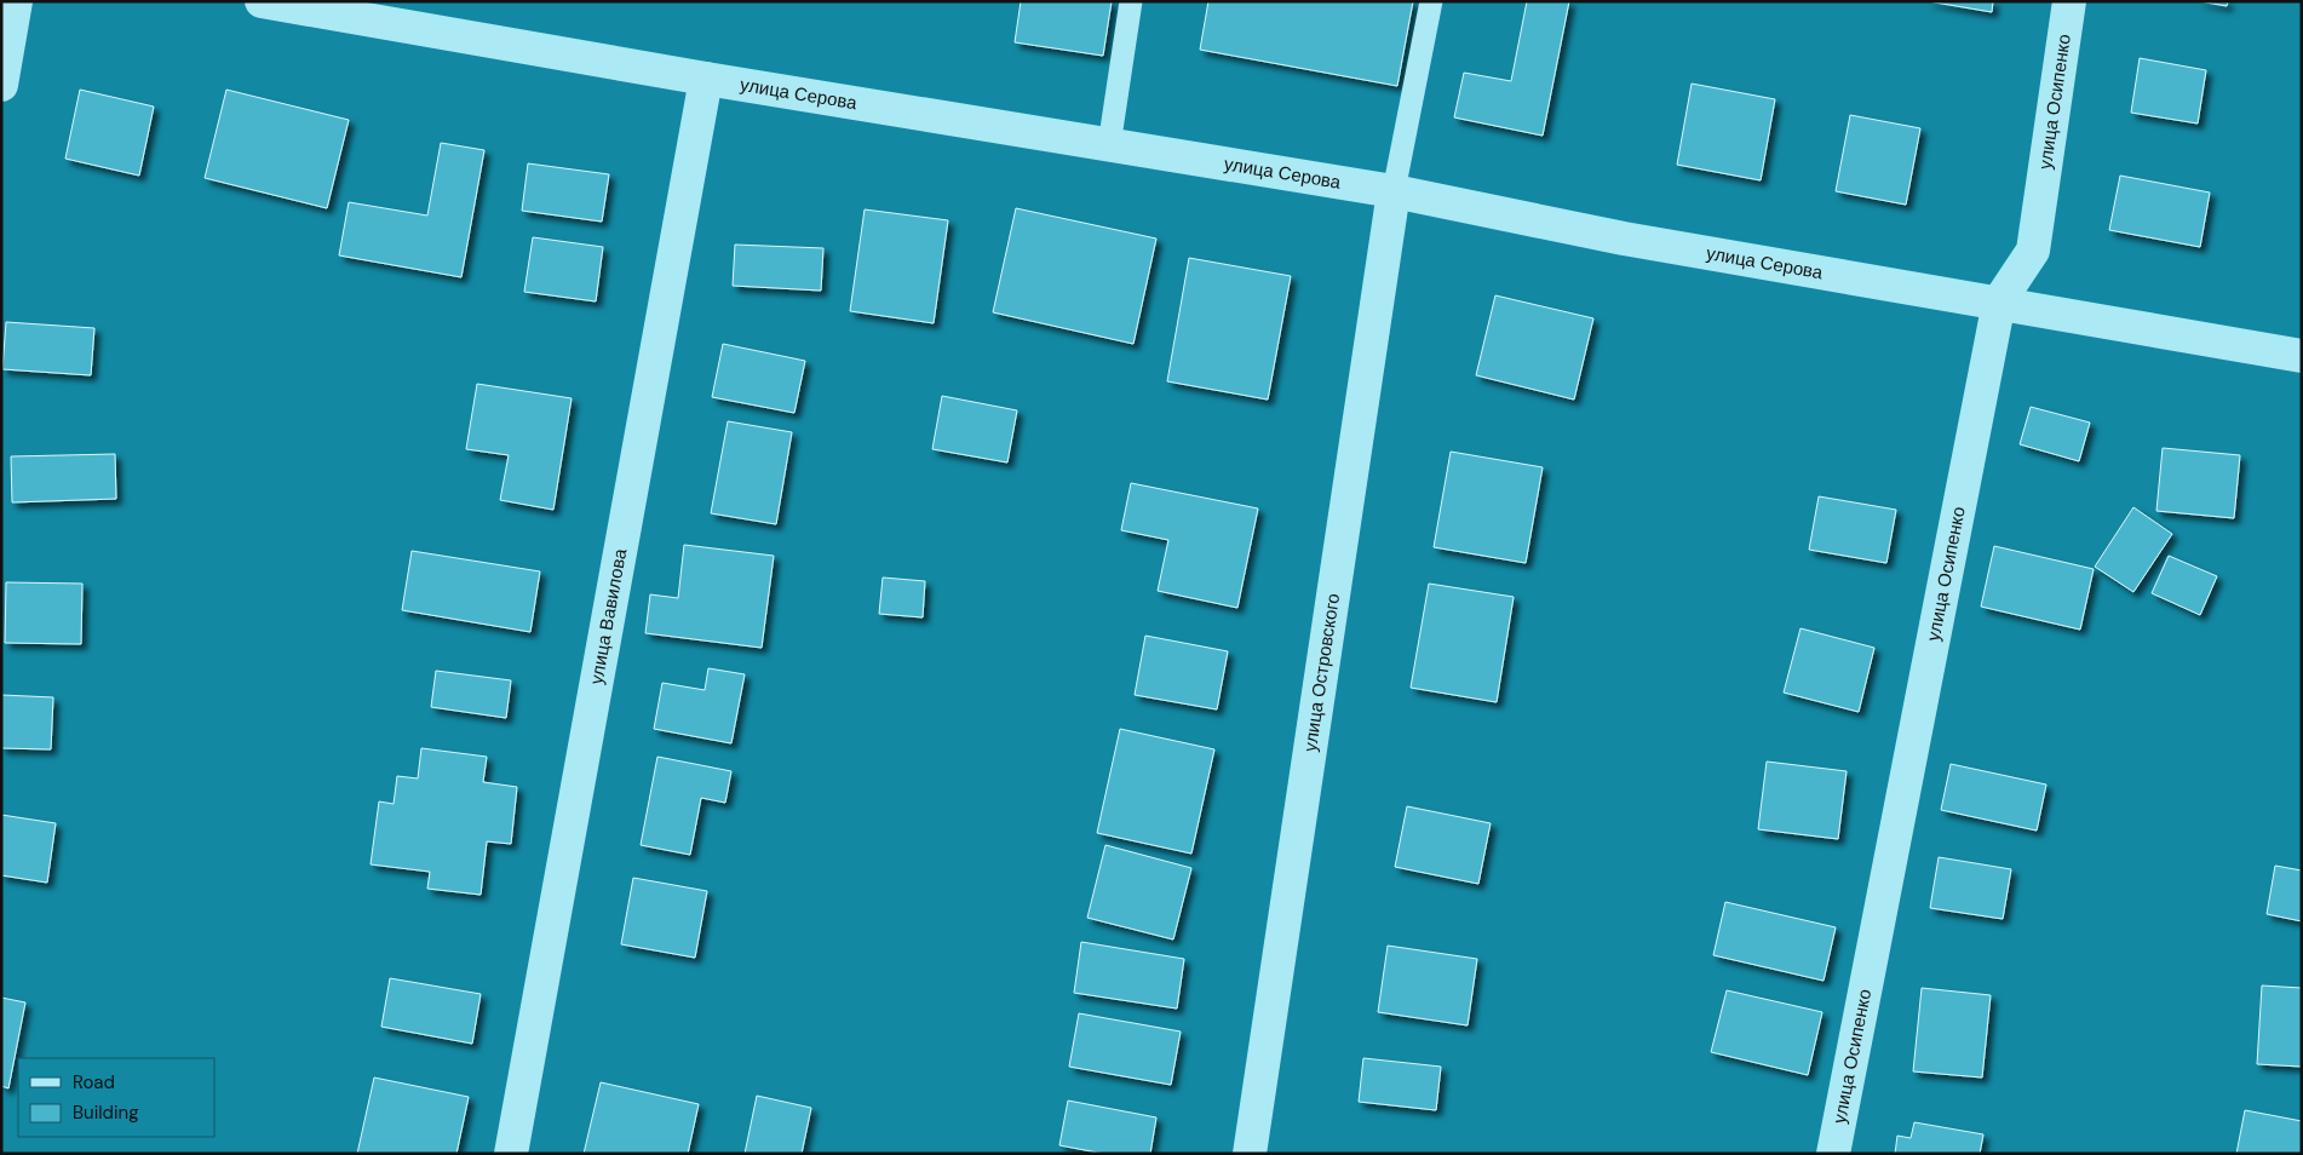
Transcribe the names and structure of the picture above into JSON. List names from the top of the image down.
{
  "streets": {
    "street": [
      "улица Серова",
      "улица Осипенко",
      "улица Вавилова",
      "улица Островского"
    ]
  },
  "crossings": [
    ["улица Серова", "улица Осипенко"],
    ["улица Серова", "улица Вавилова"],
    ["улица Серова", "улица Островского"]
  ],
  "legend": ["Road", "Building"]
}
